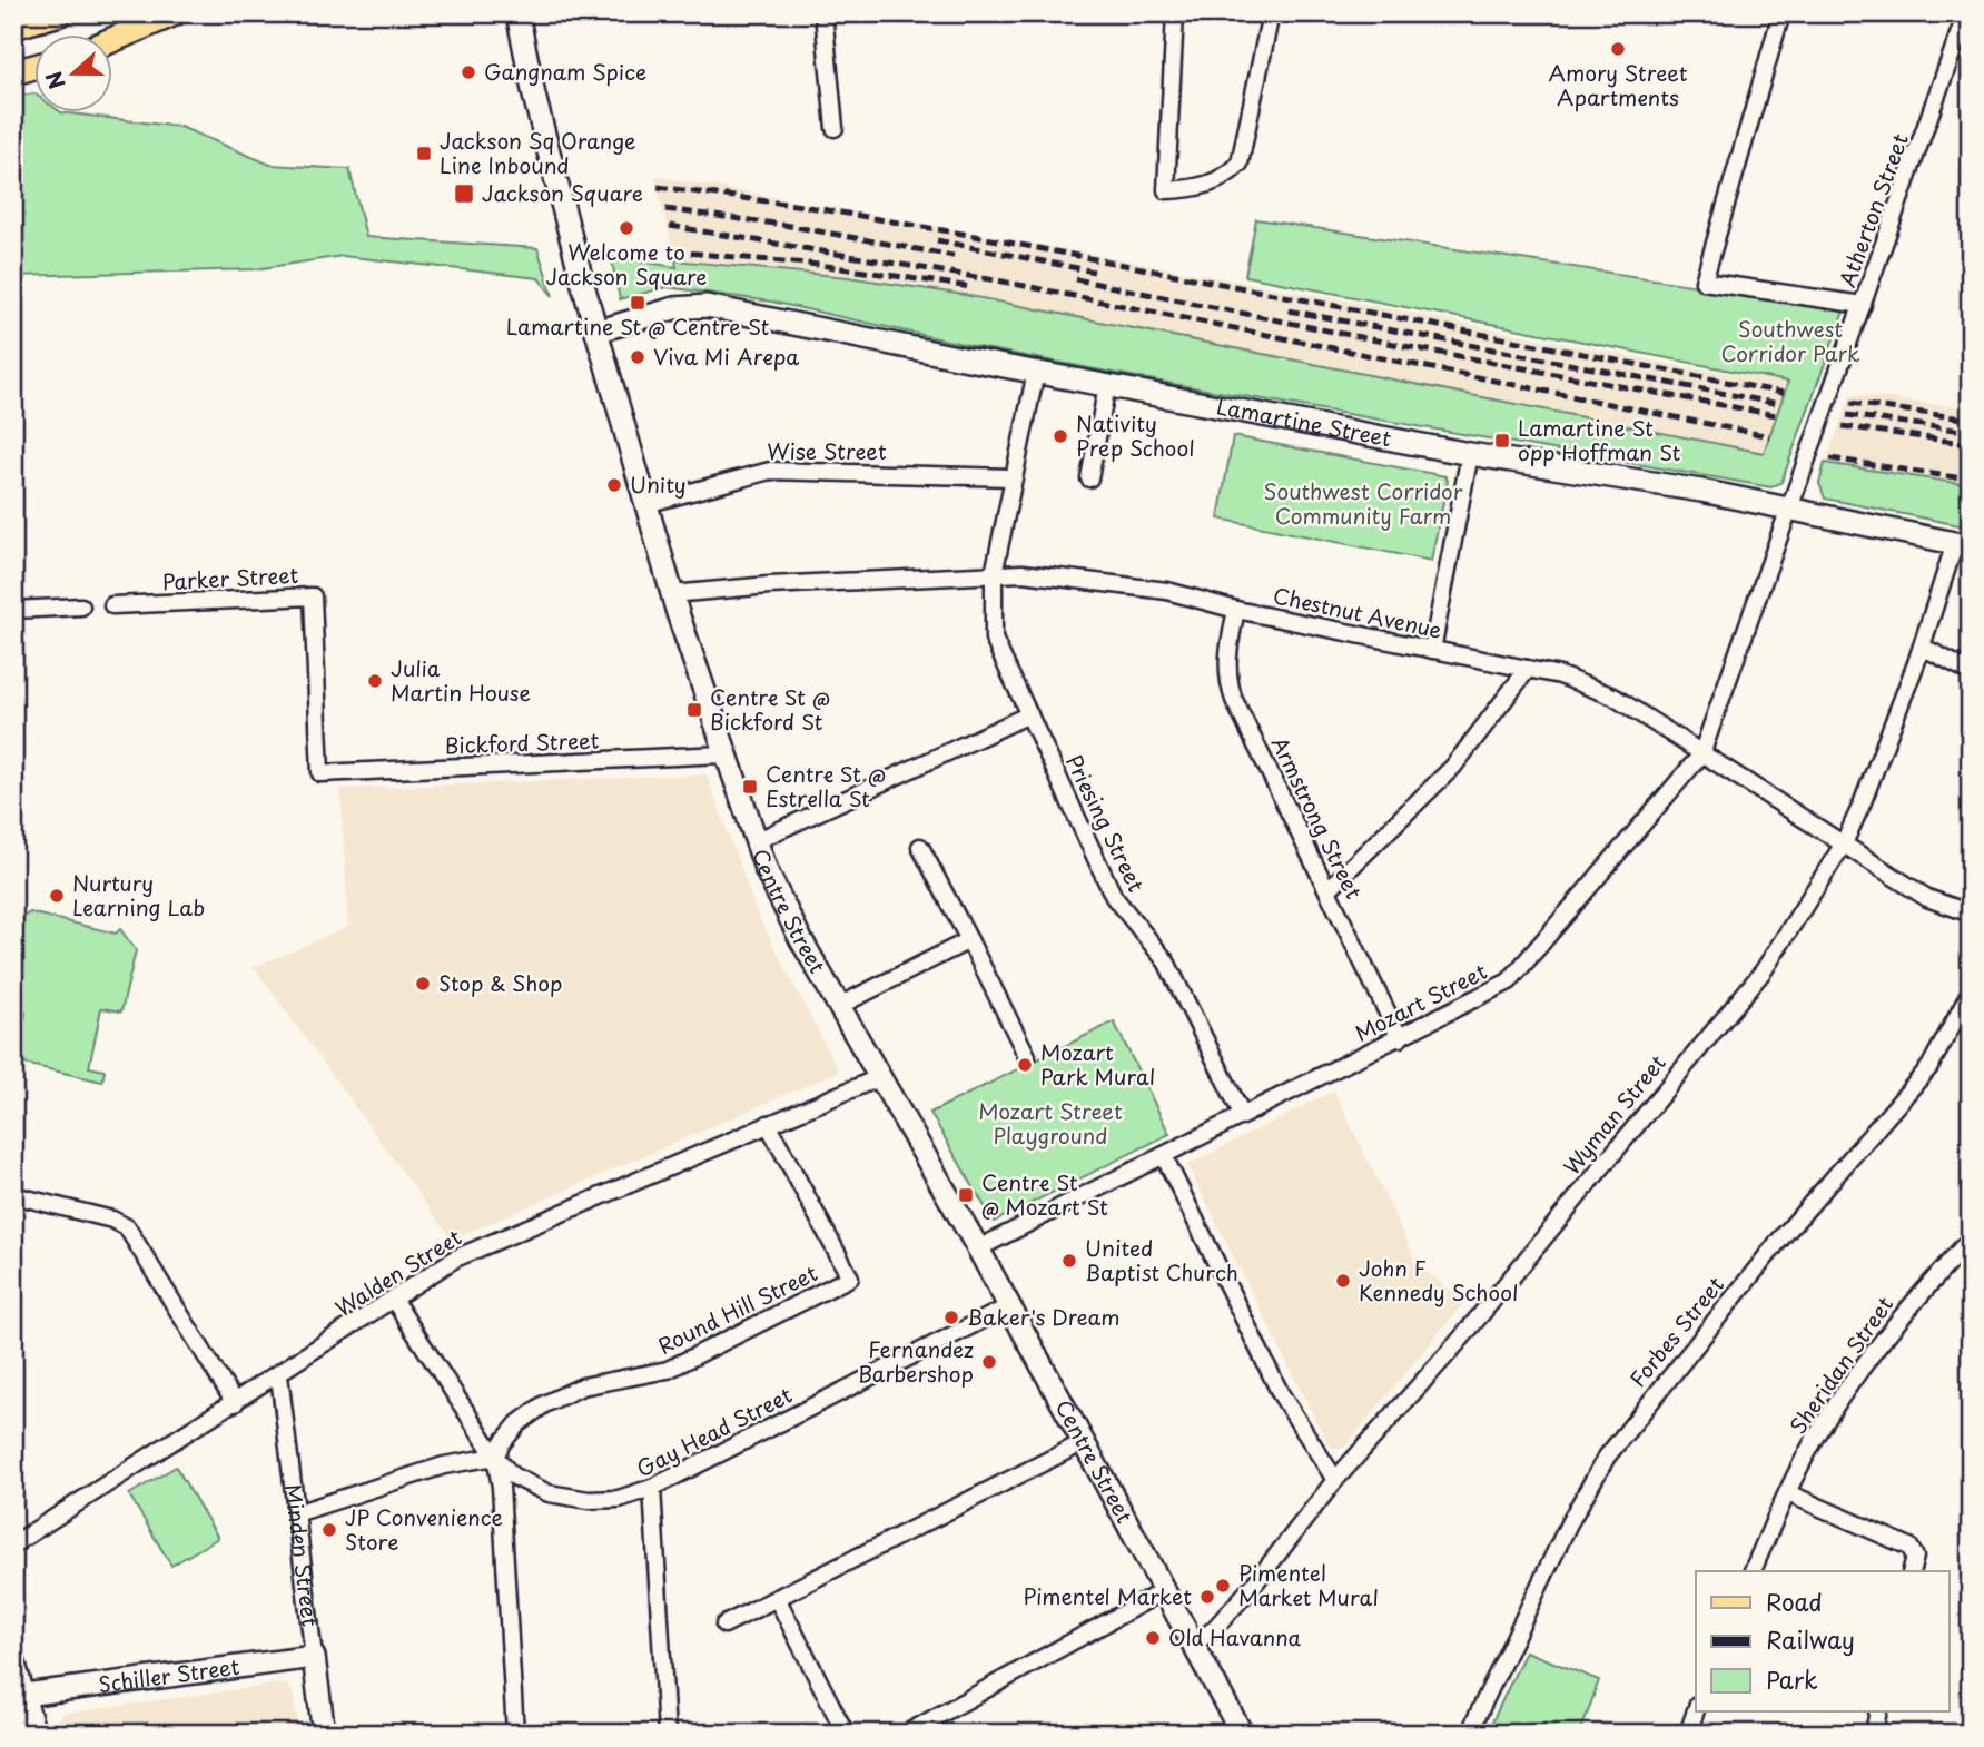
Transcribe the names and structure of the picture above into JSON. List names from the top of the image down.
{
  "streets": {
    "main road": [
      "Lamartine Street",
      "Centre Street",
      "Minden Street",
      "Schiller Street"
    ],
    "street": [
      "Atherton Street",
      "Wise Street",
      "Parker Street",
      "Chestnut Avenue",
      "Bickford Street",
      "Armstrong Street",
      "Priesing Street",
      "Mozart Street",
      "Wyman Street",
      "Walden Street",
      "Round Hill Street",
      "Forbes Street",
      "Sheridan Street",
      "Gay Head Street"
    ]
  },
  "crossings": [
    ["Atherton Street", "Lamartine Street"],
    ["Atherton Street", "Mozart Street"],
    ["Lamartine Street", "Priesing Street"],
    ["Lamartine Street", "Centre Street"],
    ["Lamartine Street", "Mozart Street"],
    ["Lamartine Street", "Wyman Street"],
    ["Wise Street", "Priesing Street"],
    ["Wise Street", "Centre Street"],
    ["Parker Street", "Bickford Street"],
    ["Chestnut Avenue", "Armstrong Street"],
    ["Chestnut Avenue", "Priesing Street"],
    ["Chestnut Avenue", "Centre Street"],
    ["Chestnut Avenue", "Mozart Street"],
    ["Chestnut Avenue", "Wyman Street"],
    ["Bickford Street", "Centre Street"],
    ["Armstrong Street", "Mozart Street"],
    ["Priesing Street", "Mozart Street"],
    ["Centre Street", "Mozart Street"],
    ["Centre Street", "Wyman Street"],
    ["Centre Street", "Walden Street"],
    ["Centre Street", "Gay Head Street"],
    ["Walden Street", "Round Hill Street"],
    ["Walden Street", "Minden Street"],
    ["Round Hill Street", "Gay Head Street"],
    ["Minden Street", "Schiller Street"]
  ],
  "parks": ["Southwest Corridor Park", "Southwest Corridor Community Farm", "Mozart Street Playground"],
  "places": {
    "other": [
      "Amory Street Apartments",
      "Gangnam Spice",
      "Welcome to Jackson Square",
      "Viva Mi Arepa",
      "Nativity Prep School",
      "Unity",
      "Julia Martin House",
      "Nurtury Learning Lab",
      "Stop & Shop",
      "Mozart Park Mural",
      "United Baptist Church",
      "John F Kennedy School",
      "Baker's Dream",
      "Fernandez Barbershop",
      "JP Convenience Store",
      "Pimentel Market Mural",
      "Pimentel Market",
      "Old Havanna"
    ],
    "transit": [
      "Jackson Sq Orange Line Inbound",
      "Jackson Square",
      "Lamartine St @ Centre St",
      "Lamartine St opp Hoffman St",
      "Centre St @ Bickford St",
      "Centre St @ Estrella St",
      "Centre St @ Mozart St"
    ]
  },
  "legend": ["Road", "Railway", "Park"],
  "north": "left"
}
